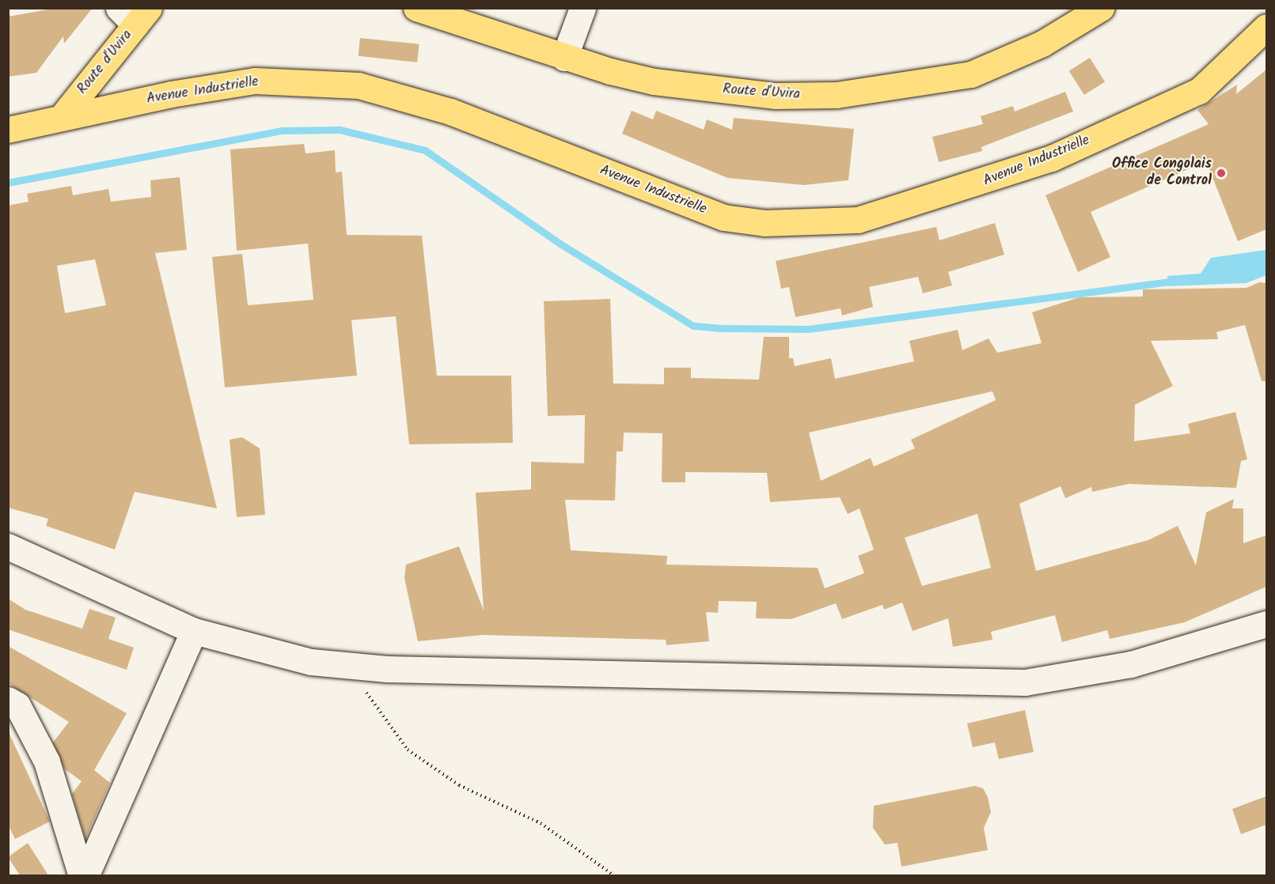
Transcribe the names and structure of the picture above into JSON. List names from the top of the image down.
{
  "streets": {
    "main road": ["Route d'Uvira", "Avenue Industrielle"]
  },
  "crossings": [
    ["Route d'Uvira", "Avenue Industrielle"]
  ],
  "places": ["Office Congolais de Control"]
}
